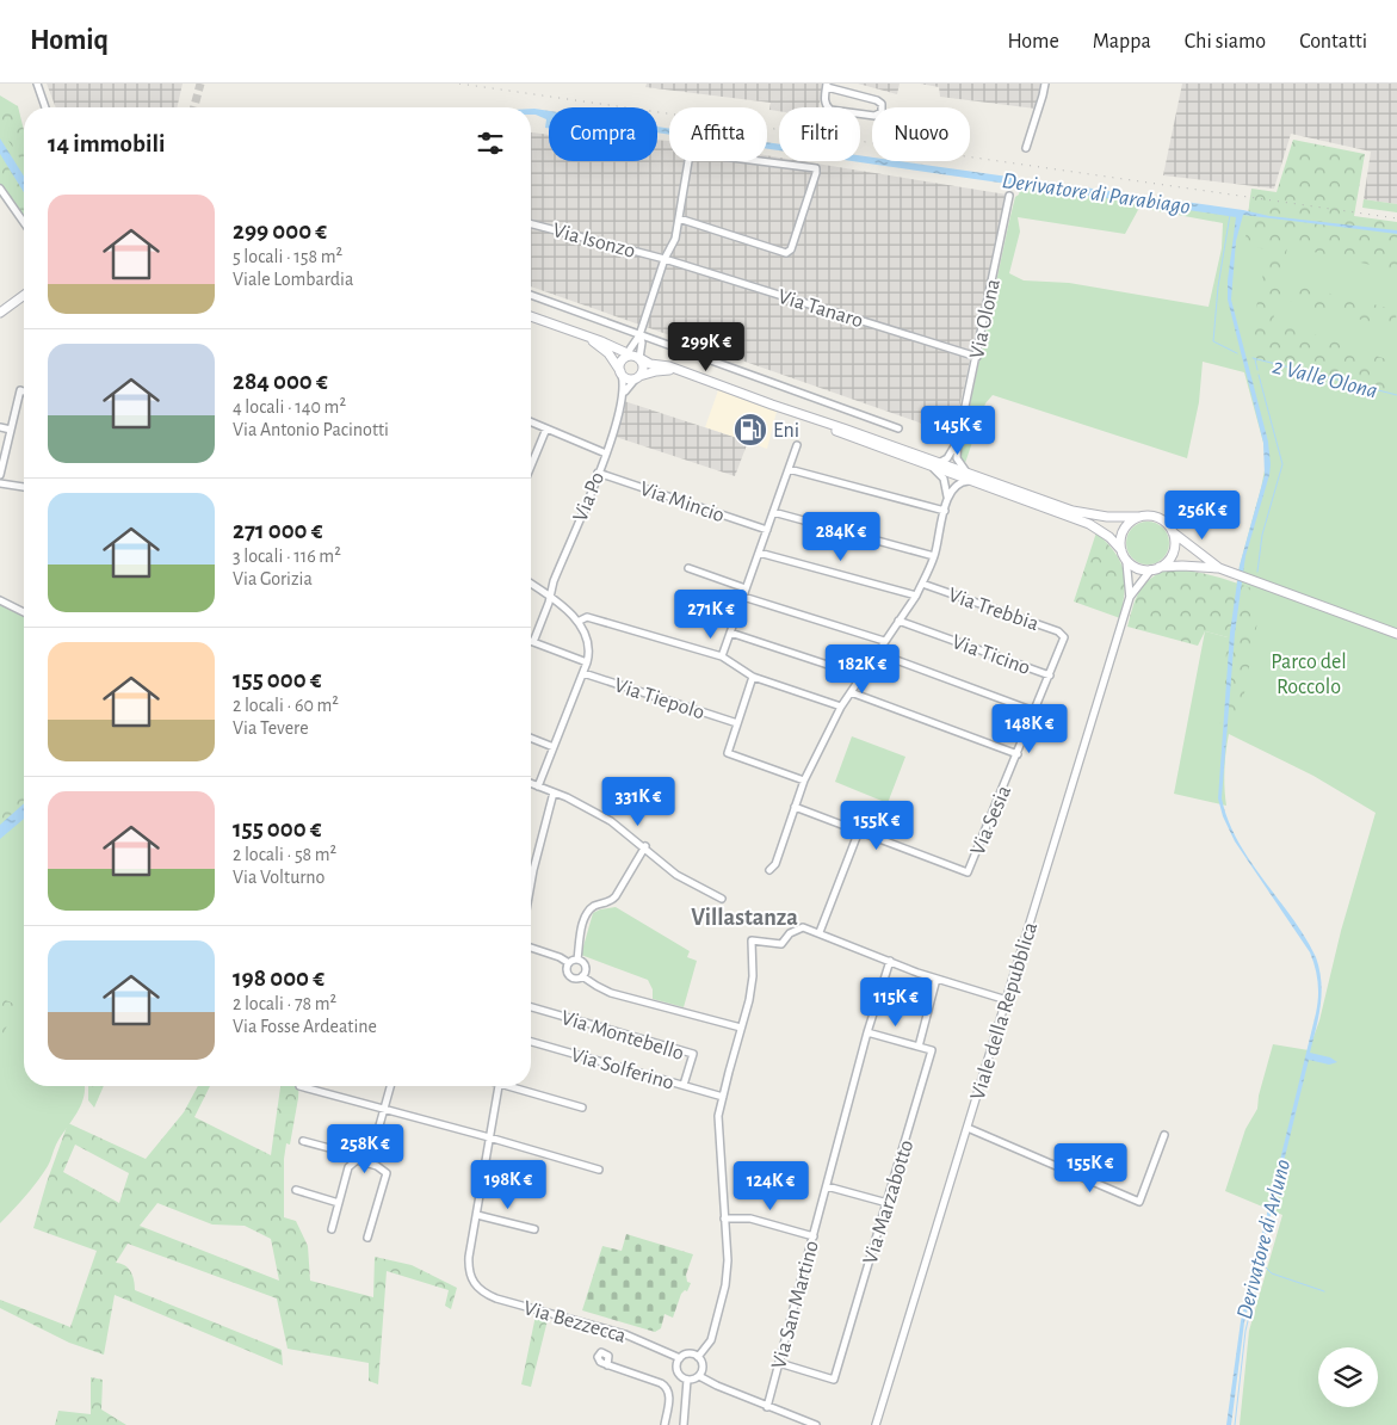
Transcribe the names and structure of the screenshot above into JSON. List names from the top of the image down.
{
  "streets": {
    "street": [
      "Via Isonzo",
      "Via Tanaro",
      "Via Olona",
      "Via Po",
      "Via Mincio",
      "Via Trebbia",
      "Via Ticino",
      "Via Tiepolo",
      "Via Sesia",
      "Viale della Repubblica",
      "Via Montebello",
      "Via Solferino",
      "Via Marzabotto",
      "Via San Martino",
      "Via Bezzecca"
    ]
  },
  "crossings": [
    ["Via Isonzo", "Via Tanaro"],
    ["Via Tanaro", "Via Olona"],
    ["Via Po", "Via Mincio"],
    ["Via Trebbia", "Via Sesia"],
    ["Via Ticino", "Via Sesia"],
    ["Via Montebello", "Via Solferino"],
    ["Via Marzabotto", "Via San Martino"]
  ],
  "districts": ["Villastanza"],
  "water": ["Derivatore di Parabiago", "2 Valle Olona", "Derivatore di Arluno"],
  "parks": ["Parco del Roccolo"],
  "places": {
    "fuel station": ["Eni"]
  },
  "page": {
    "header": "Homiq",
    "nav": [
      "Home",
      "Mappa",
      "Chi siamo",
      "Contatti"
    ],
    "chip": [
      "Compra",
      "Affitta",
      "Filtri",
      "Nuovo"
    ],
    "heading": "14 immobili",
    "list": [
      {
        "name": "299 000 €",
        "note": "5 locali · 158 m² · Viale Lombardia"
      },
      {
        "name": "284 000 €",
        "note": "4 locali · 140 m² · Via Antonio Pacinotti"
      },
      {
        "name": "271 000 €",
        "note": "3 locali · 116 m² · Via Gorizia"
      },
      {
        "name": "155 000 €",
        "note": "2 locali · 60 m² · Via Tevere"
      },
      {
        "name": "155 000 €",
        "note": "2 locali · 58 m² · Via Volturno"
      },
      {
        "name": "198 000 €",
        "note": "2 locali · 78 m² · Via Fosse Ardeatine"
      }
    ],
    "price": [
      "299K €",
      "145K €",
      "256K €",
      "284K €",
      "271K €",
      "182K €",
      "148K €",
      "331K €",
      "155K €",
      "115K €",
      "258K €",
      "155K €",
      "198K €",
      "124K €"
    ]
  }
}
